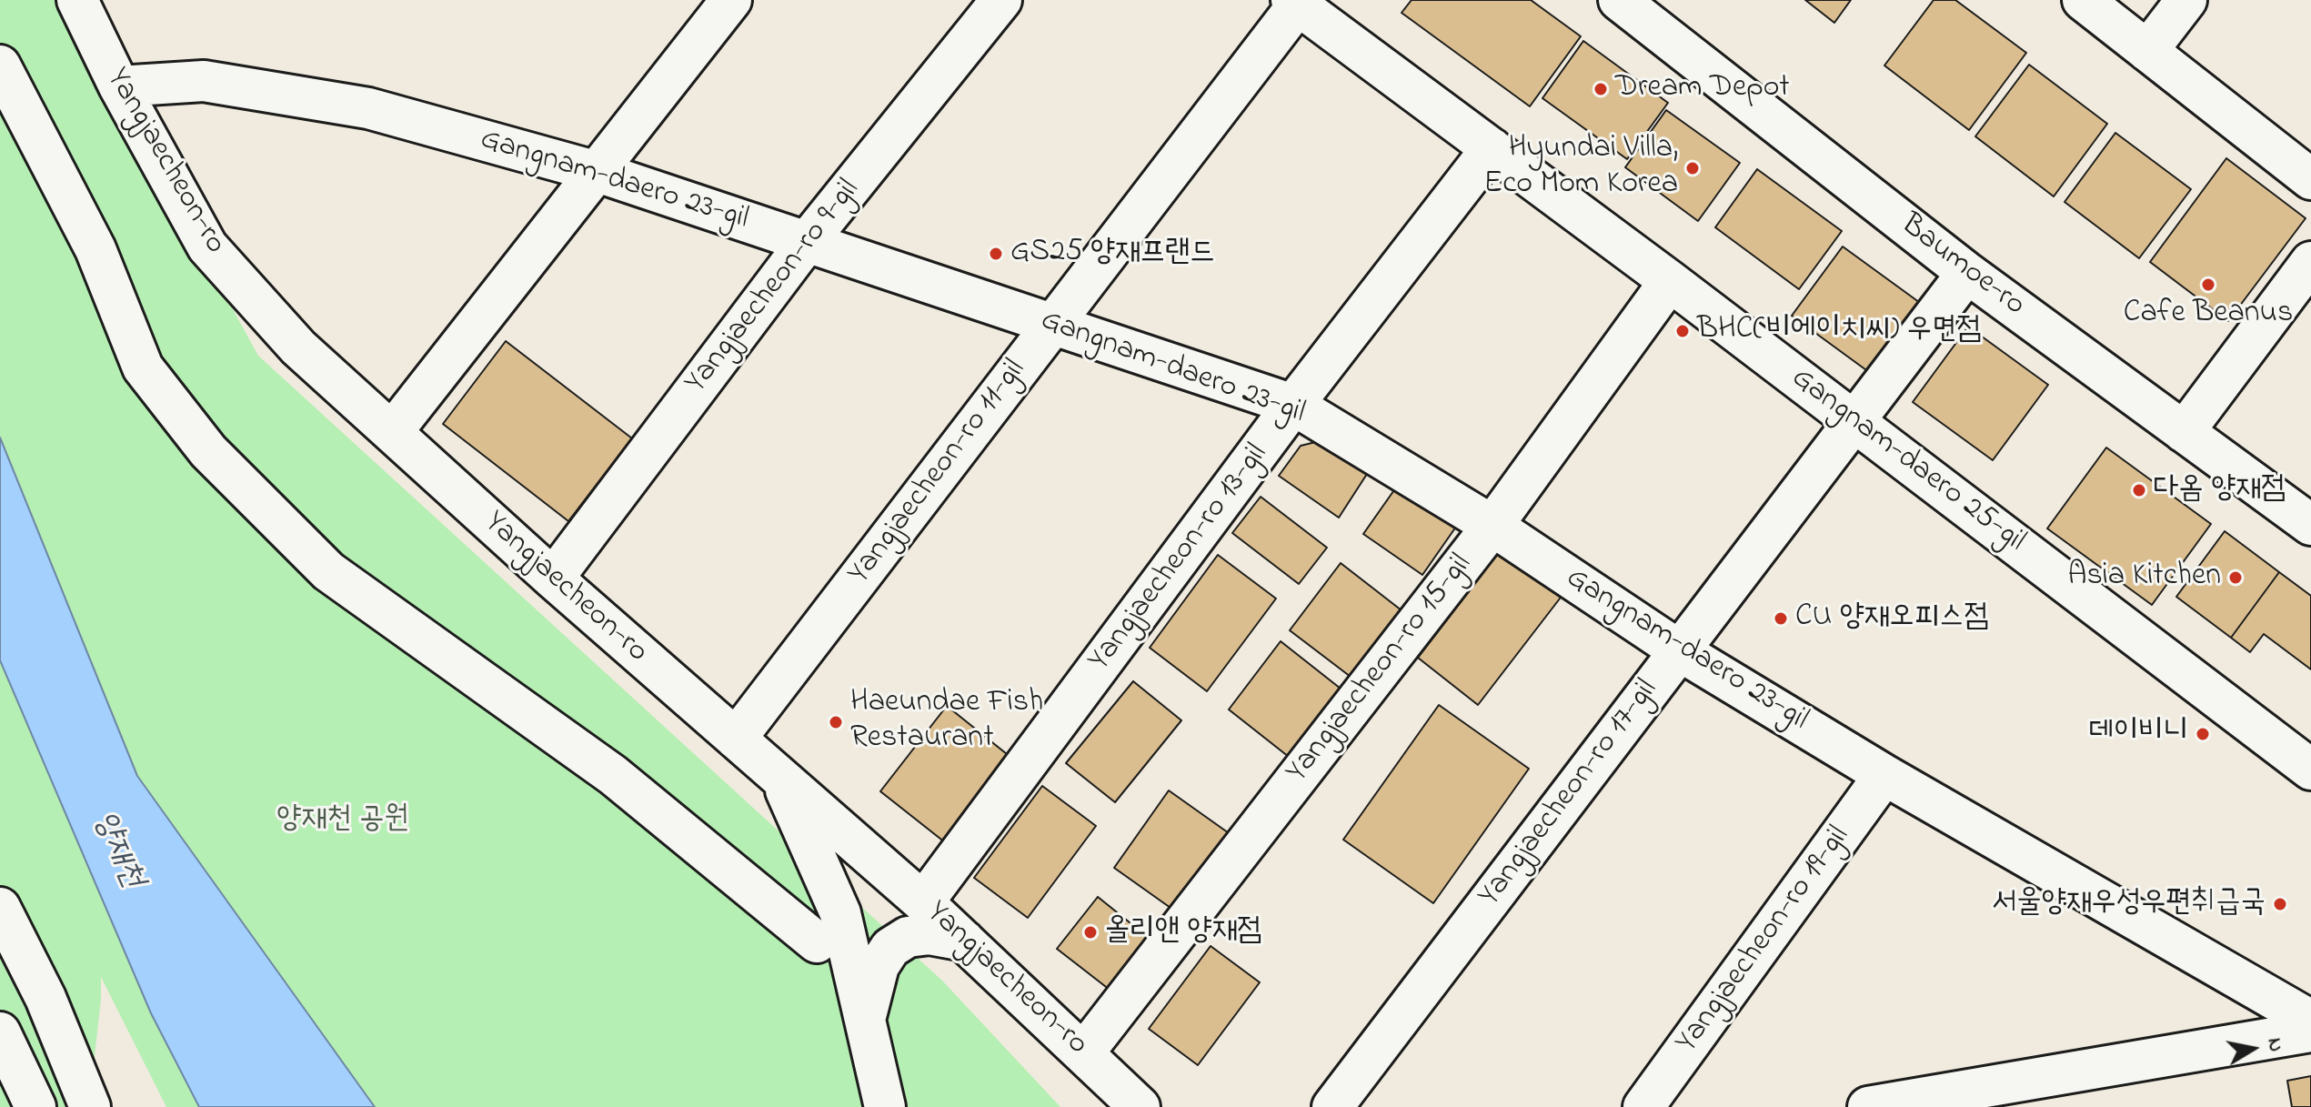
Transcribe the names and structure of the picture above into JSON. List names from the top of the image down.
{
  "streets": {
    "street": [
      "Yangjaecheon-ro",
      "Gangnam-daero 23-gil",
      "Baumoe-ro",
      "Yangjaecheon-ro 9-gil",
      "Gangnam-daero 25-gil",
      "Yangjaecheon-ro 11-gil",
      "Yangjaecheon-ro 13-gil",
      "Yangjaecheon-ro 15-gil",
      "Yangjaecheon-ro 17-gil",
      "Yangjaecheon-ro 19-gil"
    ]
  },
  "crossings": [
    ["Yangjaecheon-ro", "Gangnam-daero 23-gil"],
    ["Yangjaecheon-ro", "Yangjaecheon-ro 9-gil"],
    ["Yangjaecheon-ro", "Yangjaecheon-ro 11-gil"],
    ["Yangjaecheon-ro", "Yangjaecheon-ro 13-gil"],
    ["Yangjaecheon-ro", "Yangjaecheon-ro 15-gil"],
    ["Gangnam-daero 23-gil", "Yangjaecheon-ro 9-gil"],
    ["Gangnam-daero 23-gil", "Yangjaecheon-ro 11-gil"],
    ["Gangnam-daero 23-gil", "Yangjaecheon-ro 13-gil"],
    ["Gangnam-daero 23-gil", "Yangjaecheon-ro 15-gil"],
    ["Gangnam-daero 23-gil", "Yangjaecheon-ro 17-gil"],
    ["Gangnam-daero 23-gil", "Yangjaecheon-ro 19-gil"],
    ["Baumoe-ro", "Yangjaecheon-ro 17-gil"],
    ["Gangnam-daero 25-gil", "Yangjaecheon-ro 11-gil"],
    ["Gangnam-daero 25-gil", "Yangjaecheon-ro 13-gil"],
    ["Gangnam-daero 25-gil", "Yangjaecheon-ro 15-gil"],
    ["Gangnam-daero 25-gil", "Yangjaecheon-ro 17-gil"]
  ],
  "water": ["양재천"],
  "parks": ["양재천 공원"],
  "places": [
    "Dream Depot",
    "Hyundai Villa, Eco Mom Korea",
    "GS25 양재프랜드",
    "Cafe Beanus",
    "BHC(비에이치씨) 우면점",
    "다옴 양재점",
    "Asia Kitchen",
    "CU 양재오피스점",
    "Haeundae Fish Restaurant",
    "데이비니",
    "서울양재우성우편취급국",
    "올리앤 양재점"
  ],
  "north": "right"
}
